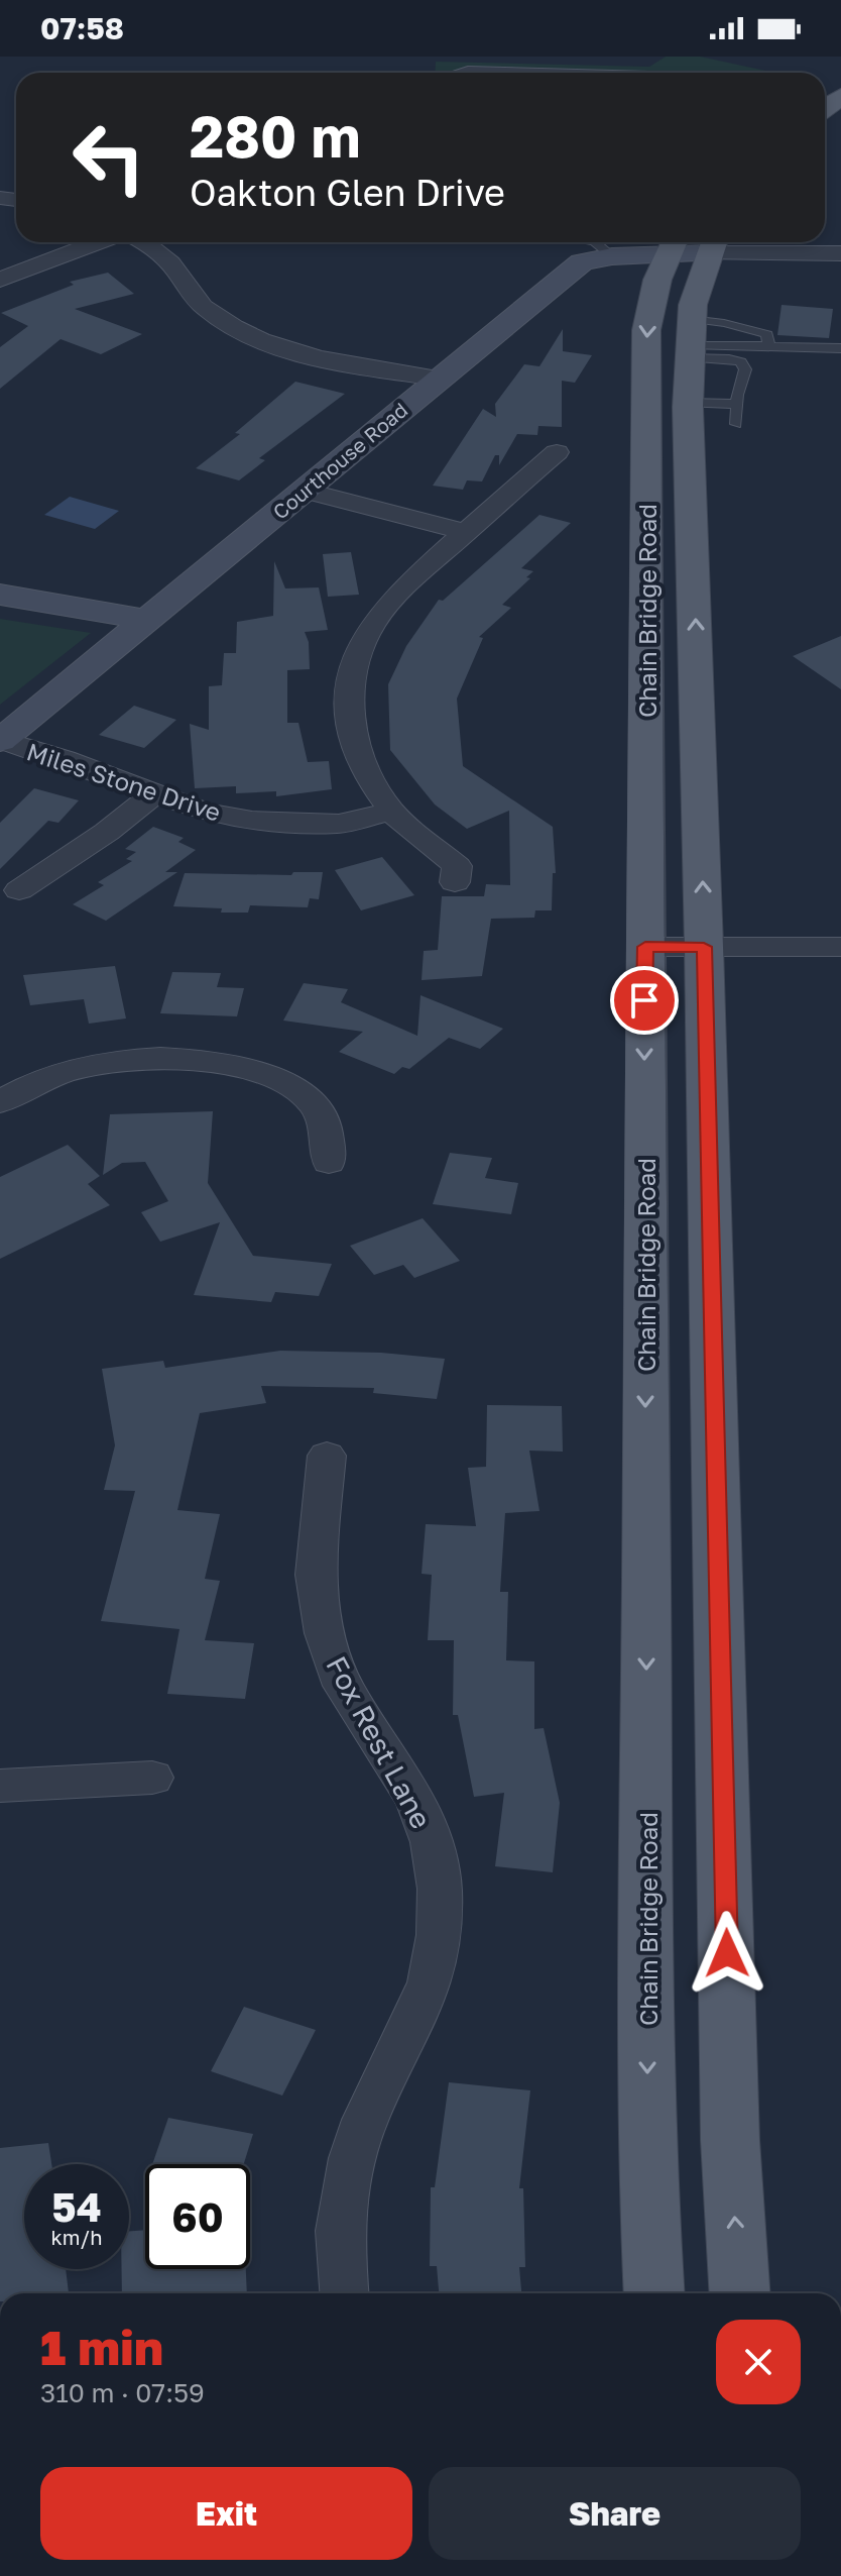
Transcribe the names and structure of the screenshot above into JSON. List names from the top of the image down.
{
  "streets": {
    "main road": ["Chain Bridge Road"],
    "street": ["Courthouse Road", "Miles Stone Drive", "Fox Rest Lane"]
  },
  "crossings": [
    ["Courthouse Road", "Chain Bridge Road"],
    ["Courthouse Road", "Miles Stone Drive"]
  ],
  "page": {
    "status": "07:58",
    "turn": ["280 m", "Oakton Glen Drive"],
    "speed": "54 km/h",
    "limit": "60",
    "heading": ["1 min", "310 m · 07:59"],
    "buttons": ["Exit", "Share"]
  }
}
